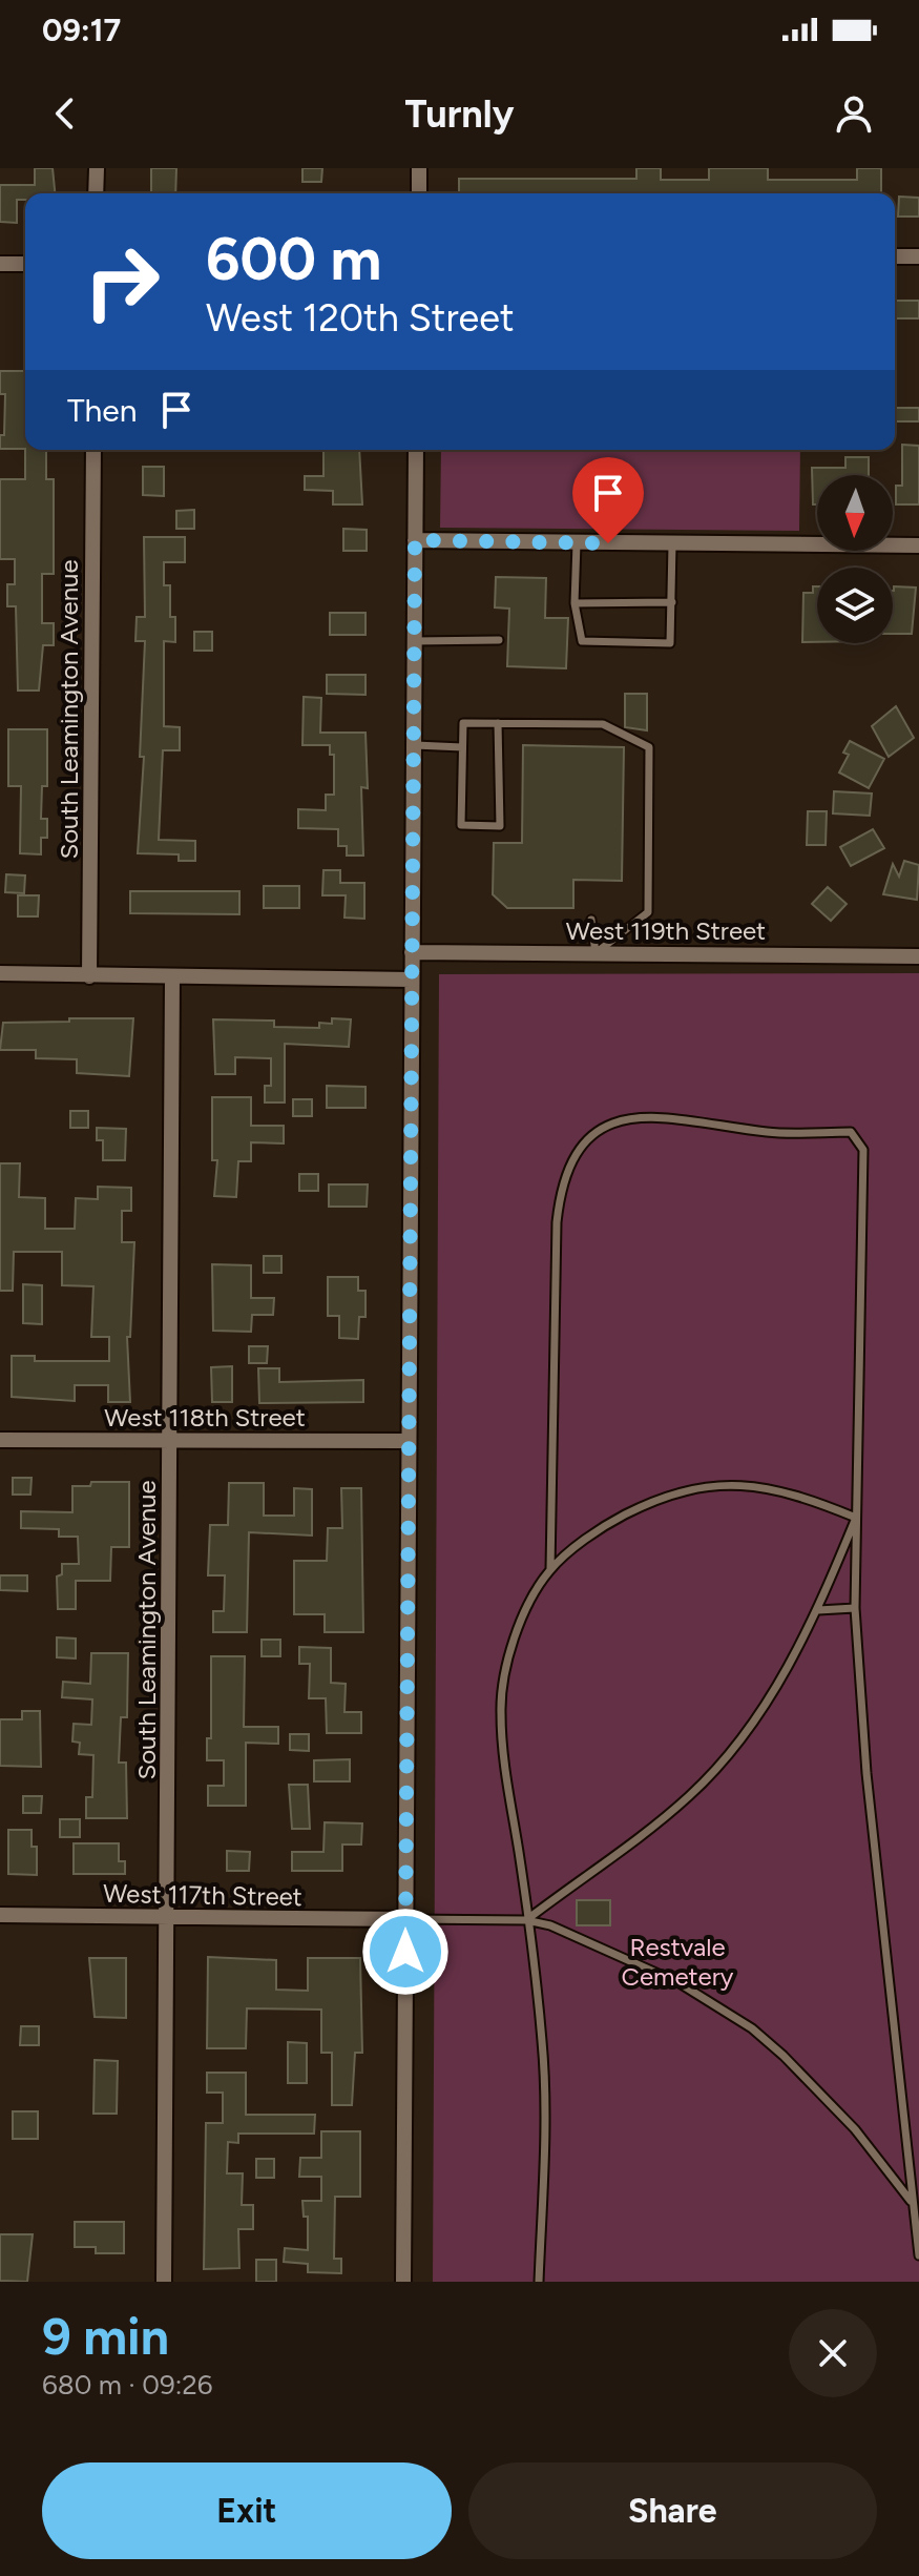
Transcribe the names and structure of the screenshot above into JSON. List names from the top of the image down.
{
  "streets": {
    "street": [
      "South Leamington Avenue",
      "West 119th Street",
      "West 118th Street",
      "West 117th Street"
    ]
  },
  "crossings": [
    ["South Leamington Avenue", "West 118th Street"],
    ["South Leamington Avenue", "West 117th Street"]
  ],
  "parks": ["Restvale Cemetery"],
  "north": "bottom",
  "page": {
    "status": "09:17",
    "header": "Turnly",
    "turn": ["600 m", "West 120th Street"],
    "then": "Then",
    "heading": ["9 min", "680 m · 09:26"],
    "buttons": ["Exit", "Share"]
  }
}
